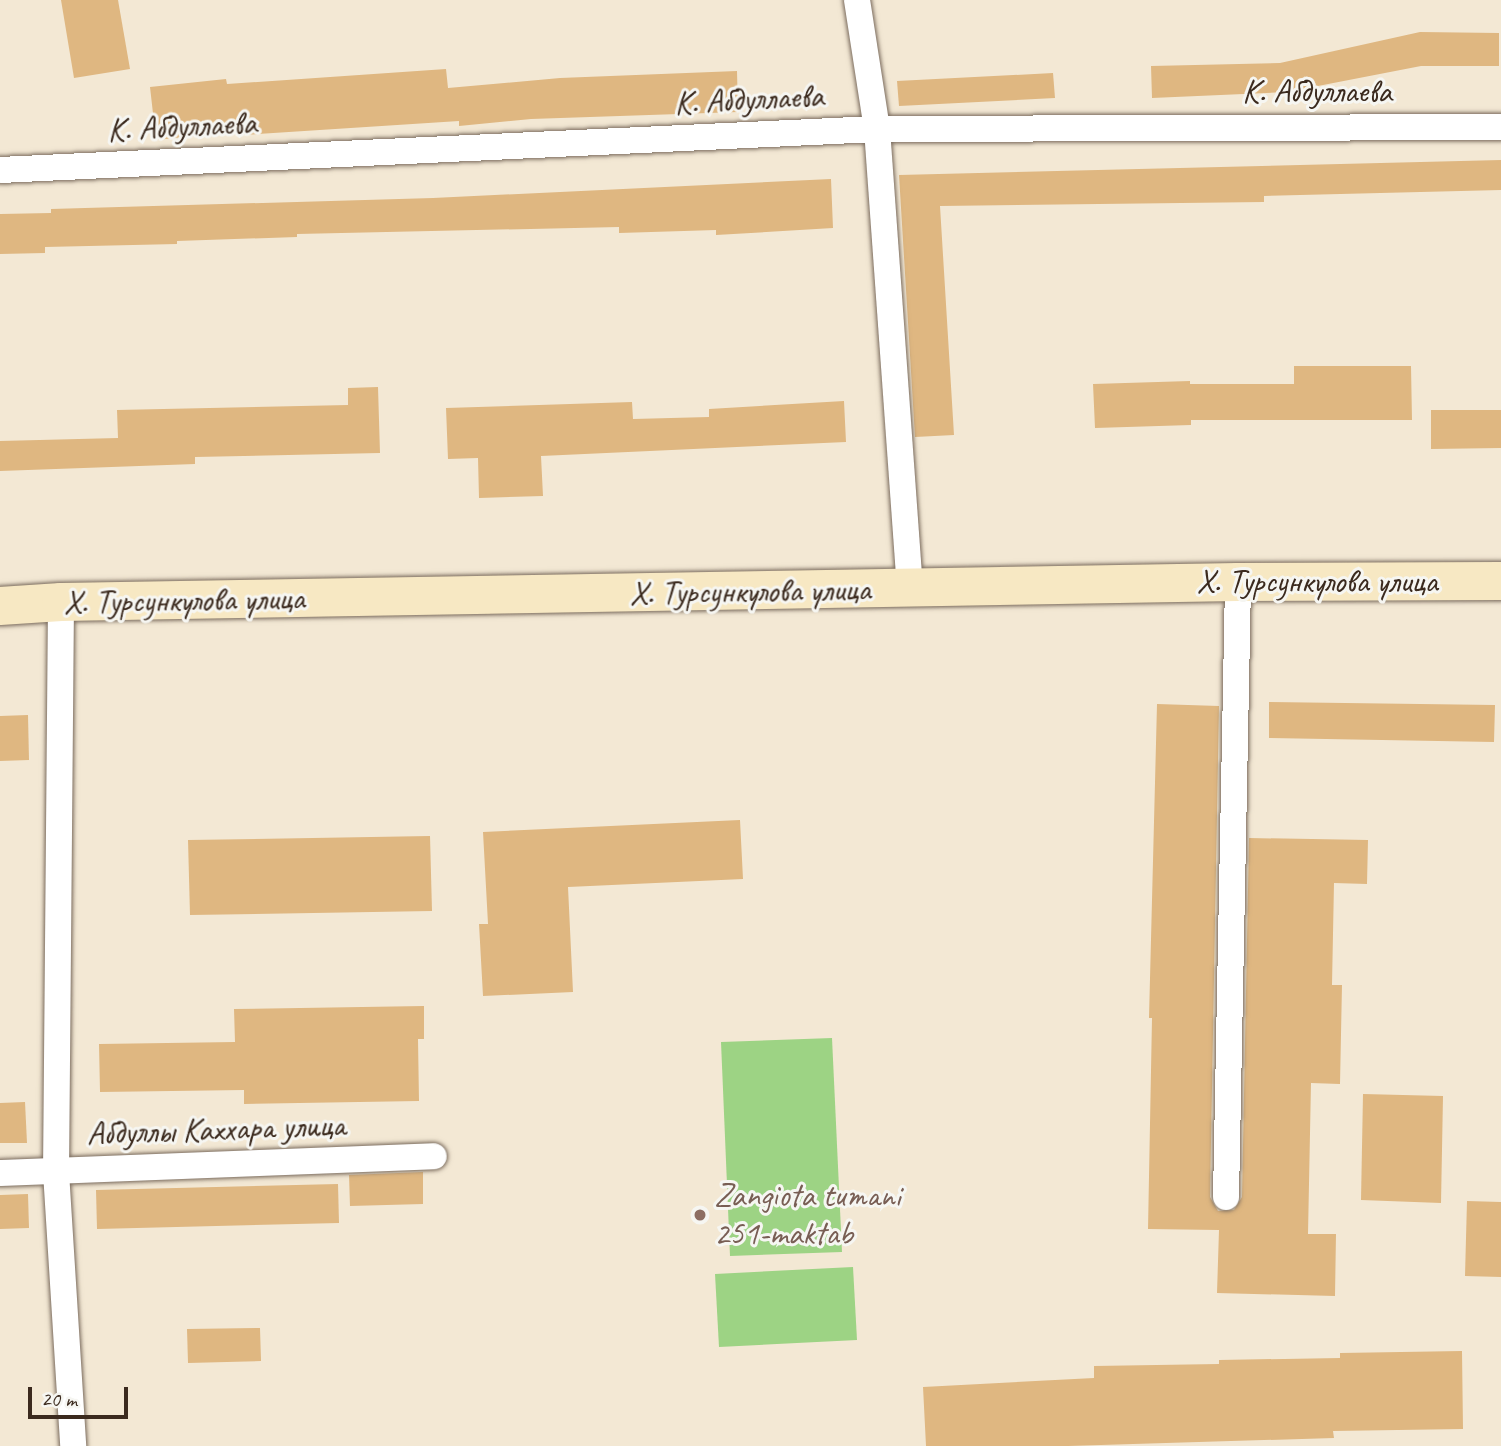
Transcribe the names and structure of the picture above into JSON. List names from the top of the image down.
{
  "streets": {
    "street": ["К. Абдуллаева", "Х. Турсункулова улица", "Абдуллы Каххара улица"]
  },
  "places": ["Zangiota tumani 251-maktab"],
  "scale_bar": "20 m"
}
